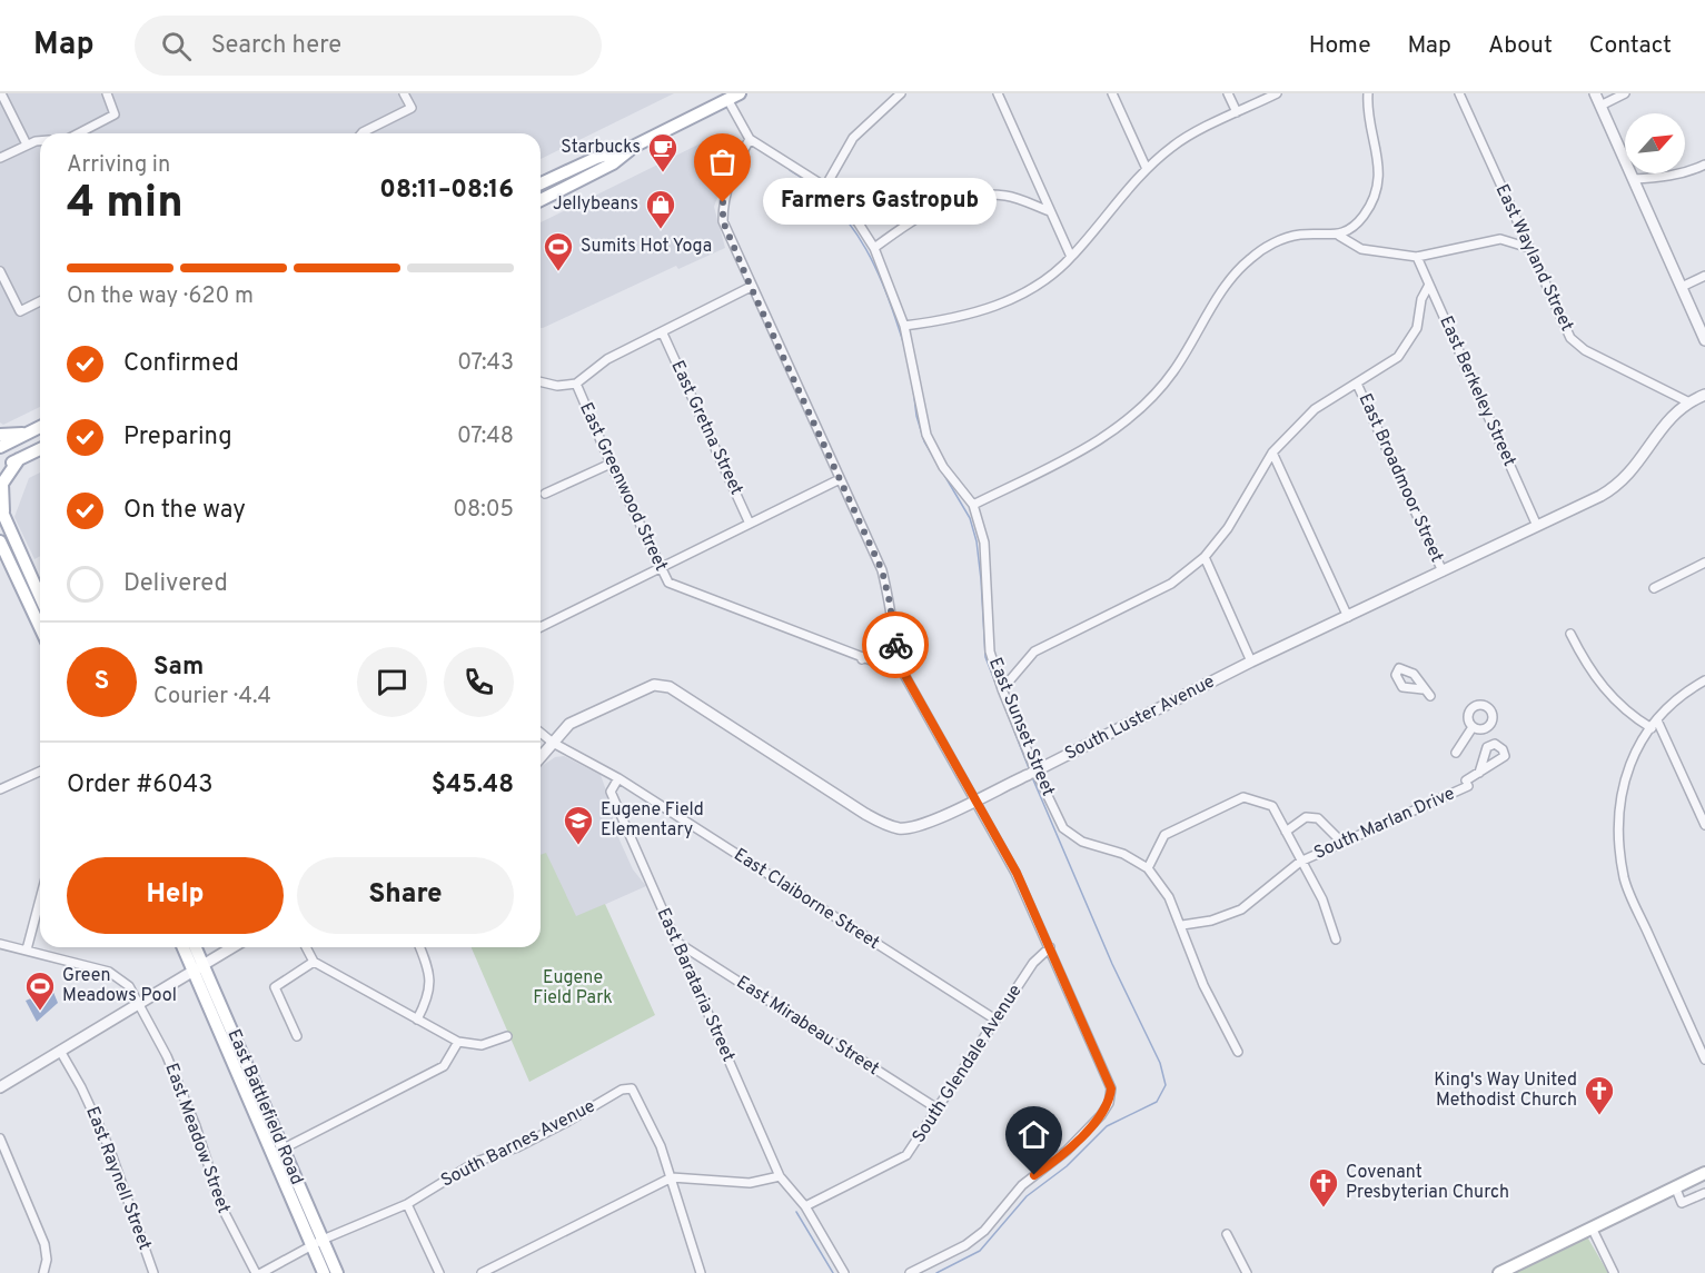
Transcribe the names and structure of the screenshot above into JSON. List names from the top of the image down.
{
  "streets": {
    "main road": ["East Battlefield Road"],
    "street": [
      "East Wayland Street",
      "East Berkeley Street",
      "East Gretna Street",
      "East Broadmoor Street",
      "East Greenwood Street",
      "South Luster Avenue",
      "East Sunset Street",
      "South Marlan Drive",
      "East Claiborne Street",
      "East Barataria Street",
      "East Mirabeau Street",
      "South Glendale Avenue",
      "East Meadow Street",
      "South Barnes Avenue",
      "East Raynell Street"
    ]
  },
  "crossings": [
    ["East Wayland Street", "South Luster Avenue"],
    ["East Berkeley Street", "South Luster Avenue"],
    ["East Broadmoor Street", "South Luster Avenue"],
    ["South Luster Avenue", "East Sunset Street"],
    ["East Sunset Street", "South Marlan Drive"],
    ["East Claiborne Street", "East Barataria Street"],
    ["East Claiborne Street", "South Glendale Avenue"],
    ["East Barataria Street", "East Mirabeau Street"],
    ["East Barataria Street", "South Glendale Avenue"],
    ["East Mirabeau Street", "South Glendale Avenue"],
    ["East Battlefield Road", "South Barnes Avenue"]
  ],
  "parks": ["Eugene Field Park"],
  "places": {
    "cafe": ["Starbucks"],
    "other": ["Farmers Gastropub"],
    "shop": ["Jellybeans"],
    "sports": ["Sumits Hot Yoga", "Green Meadows Pool"],
    "school or university": ["Eugene Field Elementary"],
    "church": ["King's Way United Methodist Church", "Covenant Presbyterian Church"]
  },
  "north": "top right",
  "page": {
    "header": "Map",
    "search": "Search here",
    "nav": [
      "Home",
      "Map",
      "About",
      "Contact"
    ],
    "heading": ["4 min", "Arriving in", "08:11–08:16"],
    "panel": [
      "Sam",
      "Courier · 4.4",
      "Order #6043",
      "$45.48"
    ],
    "bubble": "Farmers Gastropub",
    "bar": "On the way · 620 m",
    "list": [
      ["Confirmed", "07:43"],
      ["Preparing", "07:48"],
      ["On the way", "08:05"],
      "Delivered"
    ],
    "round": "S",
    "buttons": ["Help", "Share"]
  }
}
